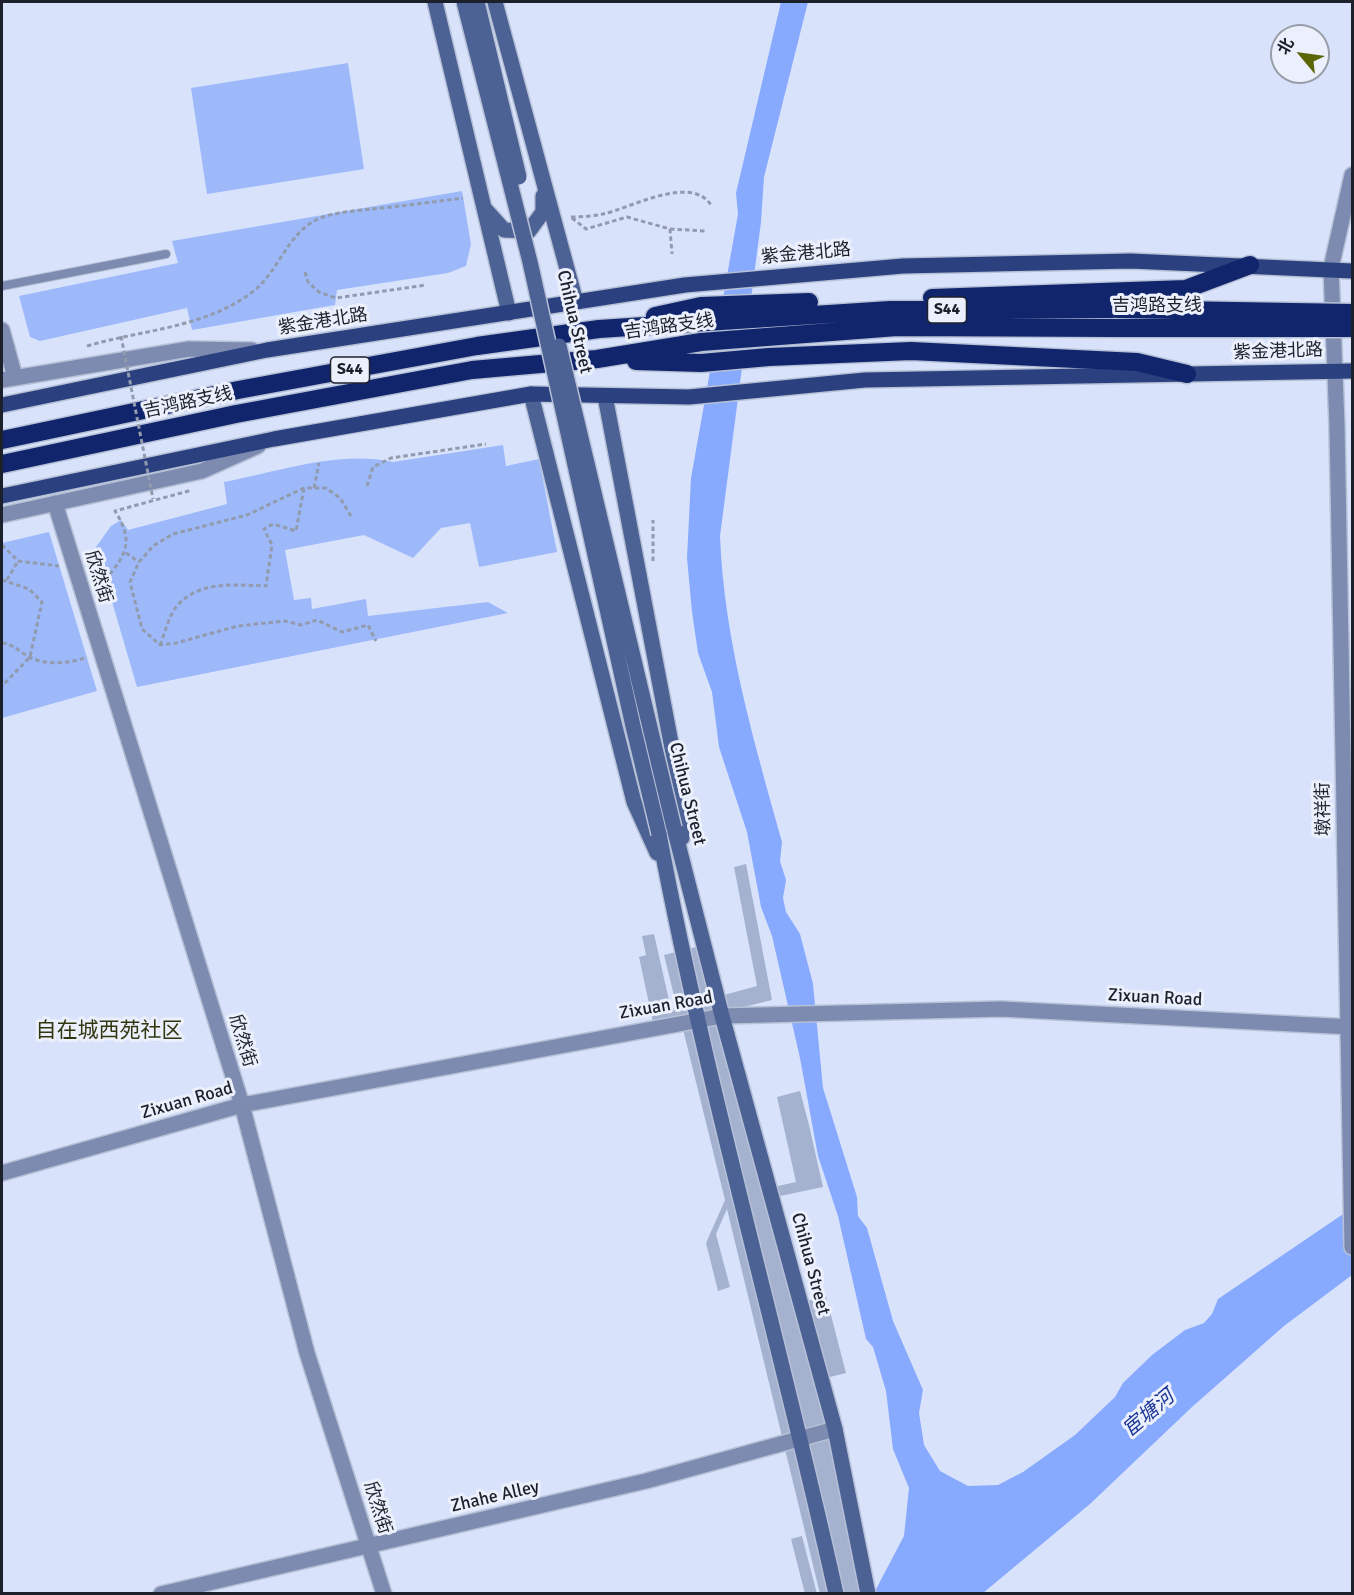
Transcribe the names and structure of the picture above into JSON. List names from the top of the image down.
{
  "streets": {
    "highway": ["吉鸿路支线", "S44"],
    "main road": ["紫金港北路", "Chihua Street"],
    "street": [
      "欣然街",
      "墩祥街",
      "Zixuan Road",
      "Zhahe Alley"
    ]
  },
  "crossings": [
    ["紫金港北路", "欣然街"],
    ["紫金港北路", "墩祥街"],
    ["Chihua Street", "Zixuan Road"],
    ["Chihua Street", "Zhahe Alley"],
    ["欣然街", "Zixuan Road"],
    ["欣然街", "Zhahe Alley"],
    ["墩祥街", "Zixuan Road"]
  ],
  "districts": ["自在城西苑社区"],
  "water": ["宦塘河"],
  "north": "top left"
}
